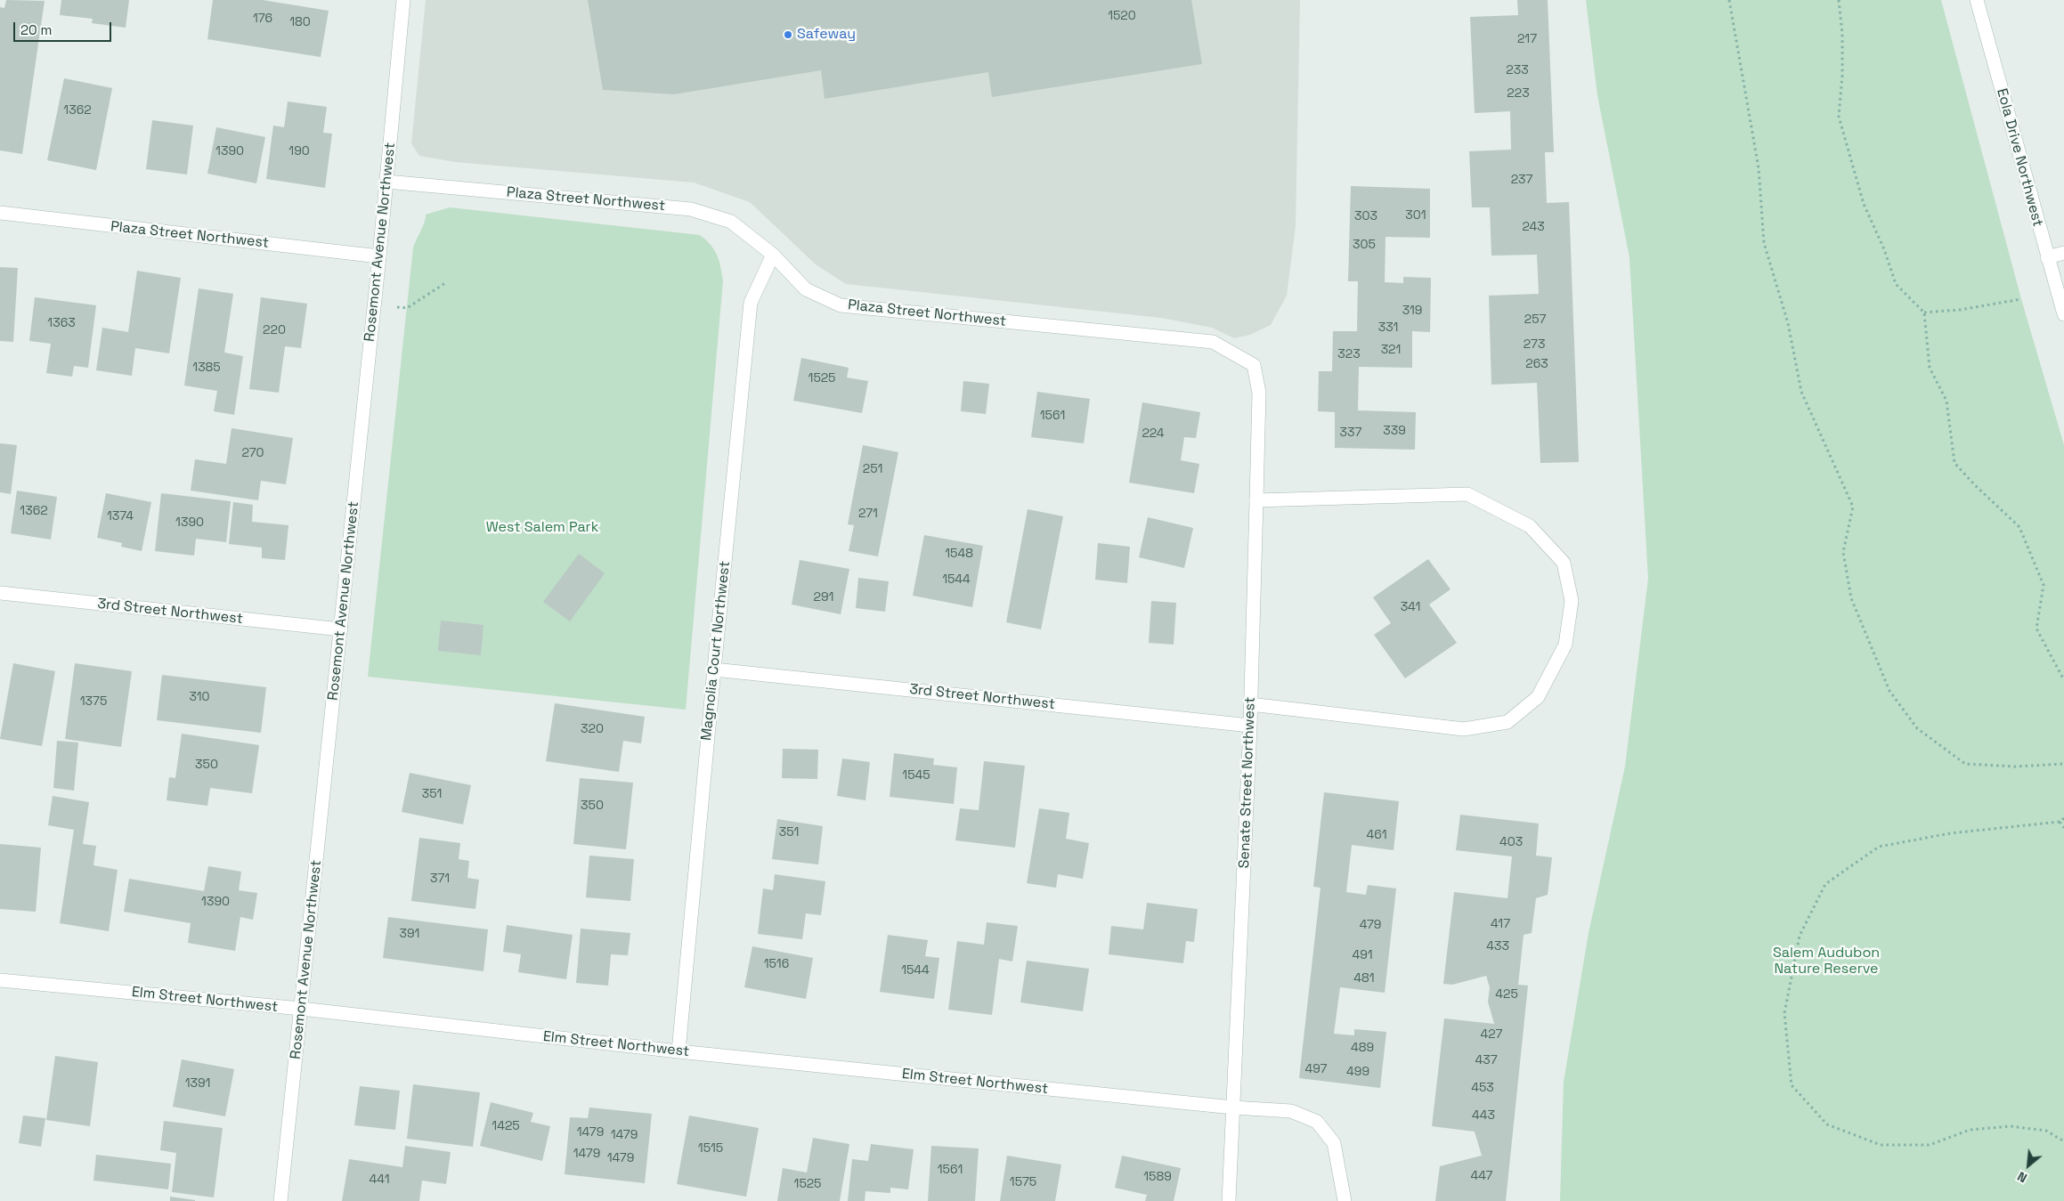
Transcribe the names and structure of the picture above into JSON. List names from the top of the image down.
{
  "streets": {
    "street": [
      "Eola Drive Northwest",
      "Plaza Street Northwest",
      "Rosemont Avenue Northwest",
      "3rd Street Northwest",
      "Magnolia Court Northwest",
      "Senate Street Northwest",
      "Elm Street Northwest"
    ]
  },
  "crossings": [
    ["Plaza Street Northwest", "Rosemont Avenue Northwest"],
    ["Plaza Street Northwest", "Magnolia Court Northwest"],
    ["Plaza Street Northwest", "Senate Street Northwest"],
    ["Rosemont Avenue Northwest", "3rd Street Northwest"],
    ["Rosemont Avenue Northwest", "Elm Street Northwest"],
    ["3rd Street Northwest", "Magnolia Court Northwest"],
    ["3rd Street Northwest", "Senate Street Northwest"],
    ["Magnolia Court Northwest", "Elm Street Northwest"],
    ["Senate Street Northwest", "Elm Street Northwest"]
  ],
  "parks": ["West Salem Park", "Salem Audubon Nature Reserve"],
  "places": ["Safeway"],
  "house_numbers": [
    "1520",
    "176",
    "180",
    "217",
    "233",
    "223",
    "1362",
    "1390",
    "190",
    "237",
    "301",
    "303",
    "243",
    "305",
    "319",
    "257",
    "1363",
    "331",
    "220",
    "273",
    "321",
    "323",
    "263",
    "1385",
    "1525",
    "1561",
    "339",
    "337",
    "224",
    "270",
    "251",
    "1362",
    "271",
    "1374",
    "1390",
    "1548",
    "1544",
    "291",
    "341",
    "310",
    "1375",
    "320",
    "350",
    "1545",
    "351",
    "350",
    "351",
    "461",
    "403",
    "371",
    "1390",
    "417",
    "479",
    "391",
    "433",
    "491",
    "1516",
    "1544",
    "481",
    "425",
    "427",
    "489",
    "437",
    "497",
    "499",
    "1391",
    "453",
    "443",
    "1425",
    "1479",
    "1479",
    "1515",
    "1479",
    "1479",
    "1561",
    "447",
    "1589",
    "441",
    "1575",
    "1525"
  ],
  "scale_bar": "20 m",
  "north": "bottom left"
}
